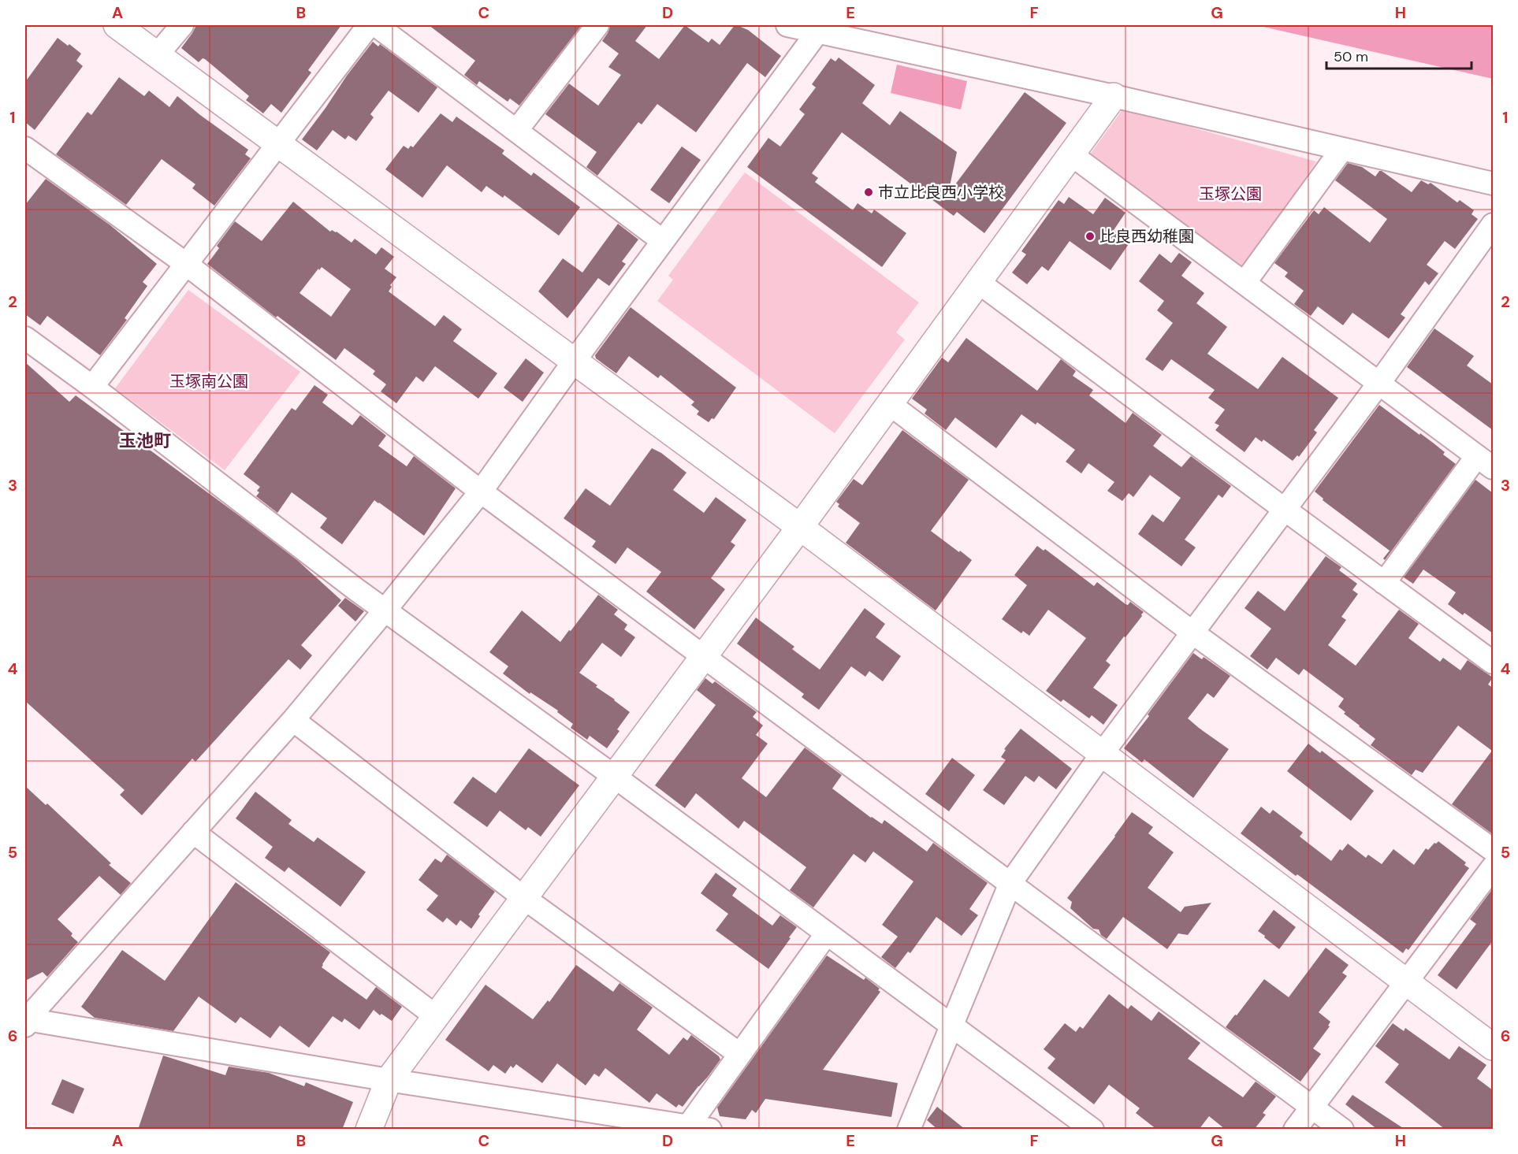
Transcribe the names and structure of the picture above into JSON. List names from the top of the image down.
{
  "districts": ["玉池町"],
  "parks": ["玉塚公園", "玉塚南公園"],
  "places": ["市立比良西小学校", "比良西幼稚園"],
  "scale_bar": "50 m",
  "grid": {
    "columns": [
      "A",
      "B",
      "C",
      "D",
      "E",
      "F",
      "G",
      "H"
    ],
    "rows": [
      "1",
      "2",
      "3",
      "4",
      "5",
      "6"
    ]
  }
}
